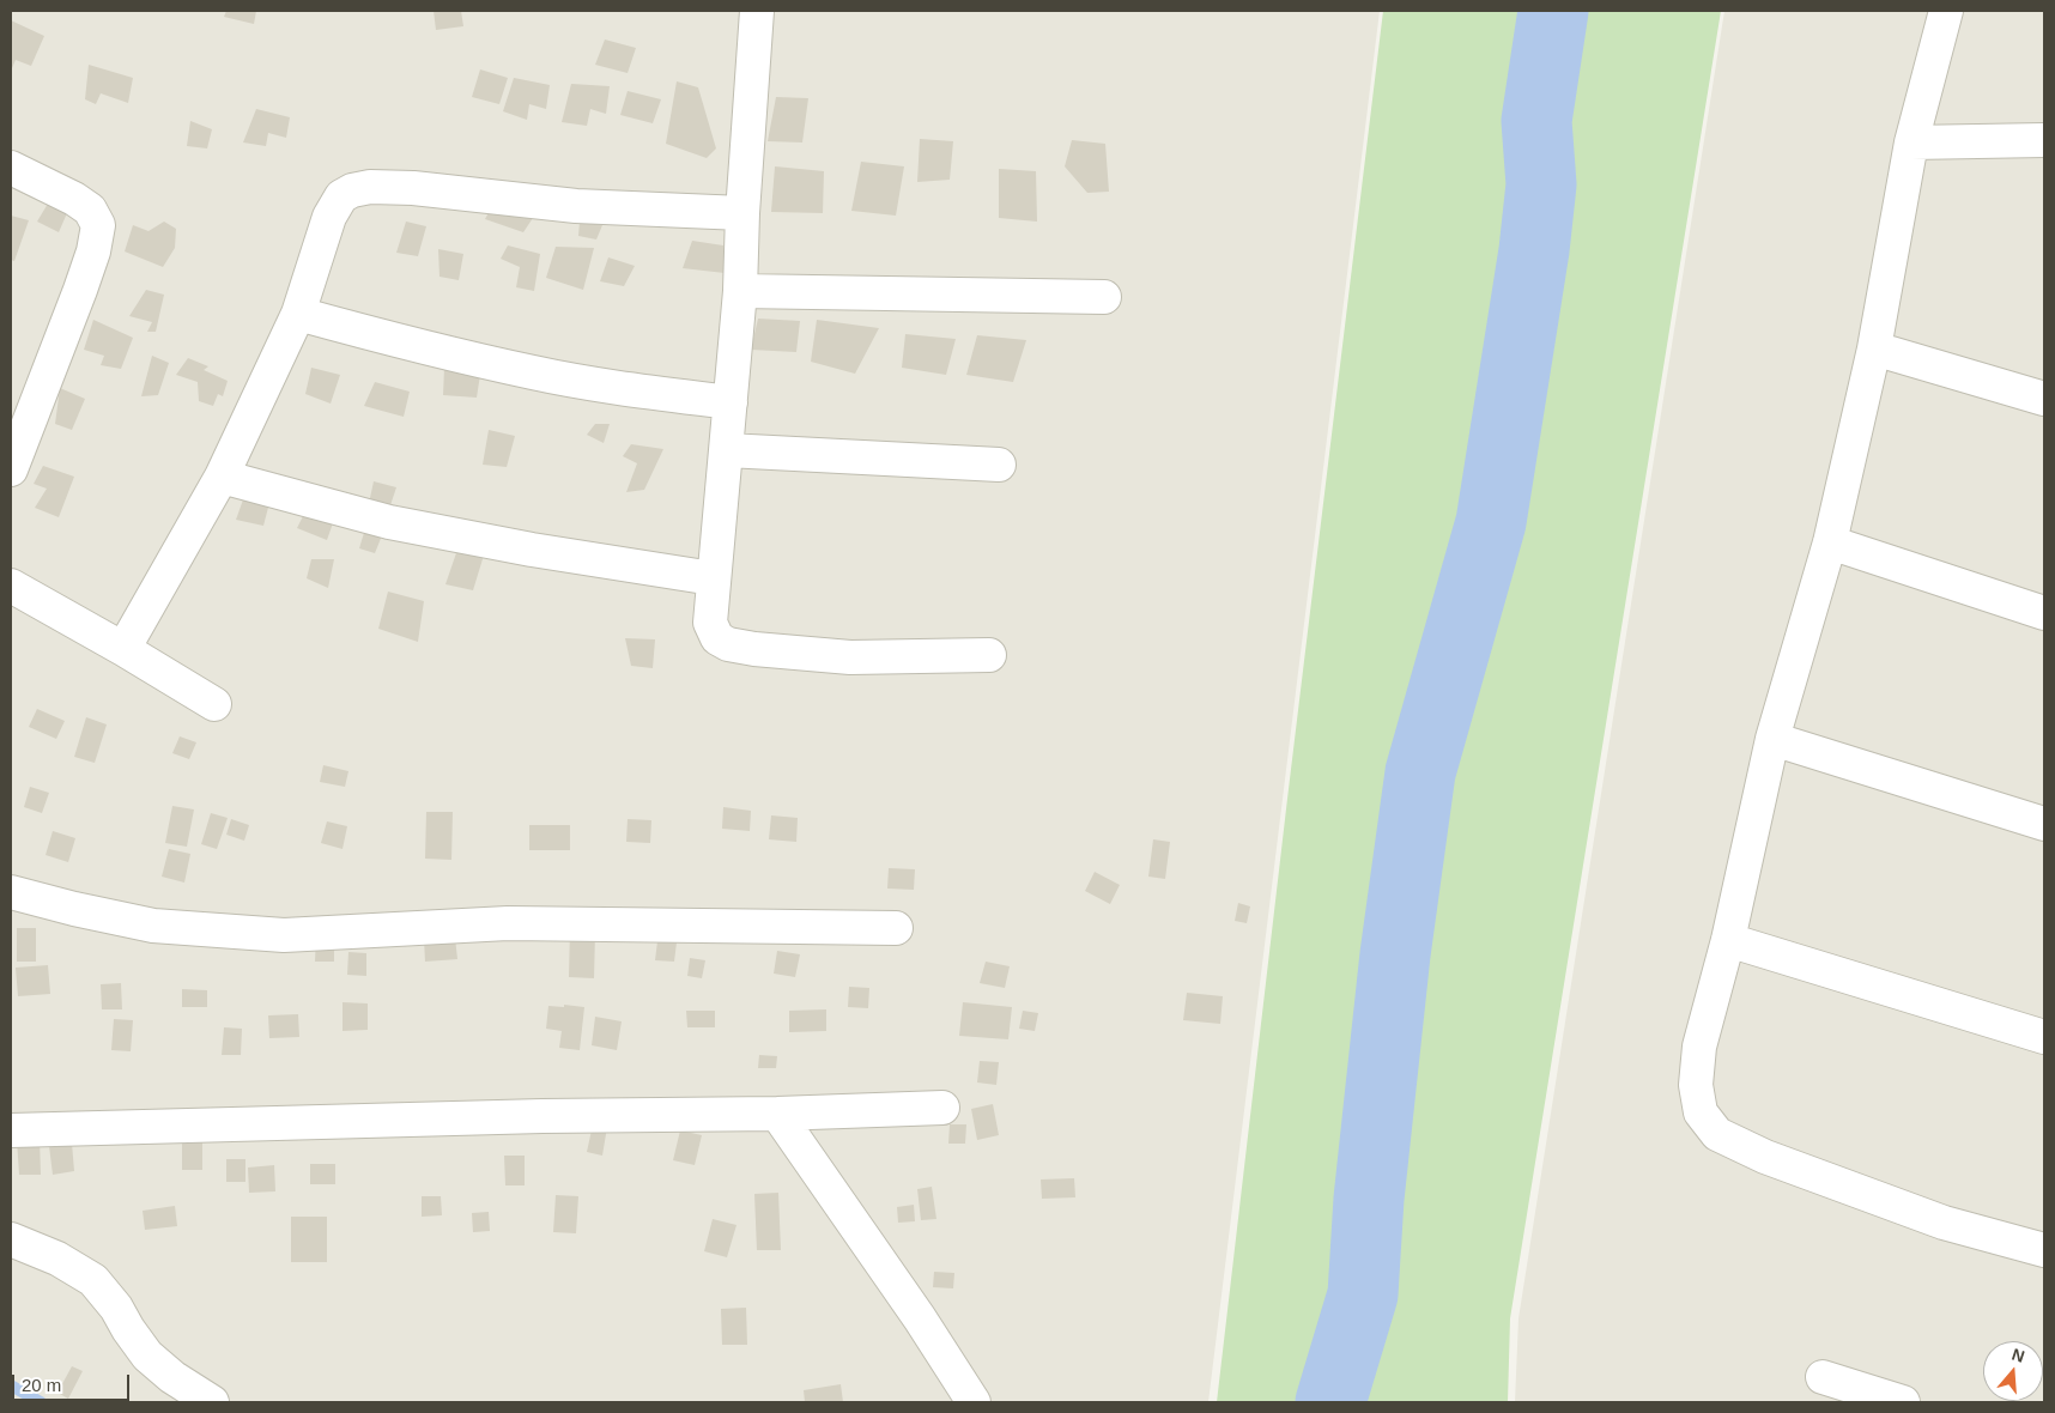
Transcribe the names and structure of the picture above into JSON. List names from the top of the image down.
{
  "scale_bar": "20 m",
  "north": "top"
}
